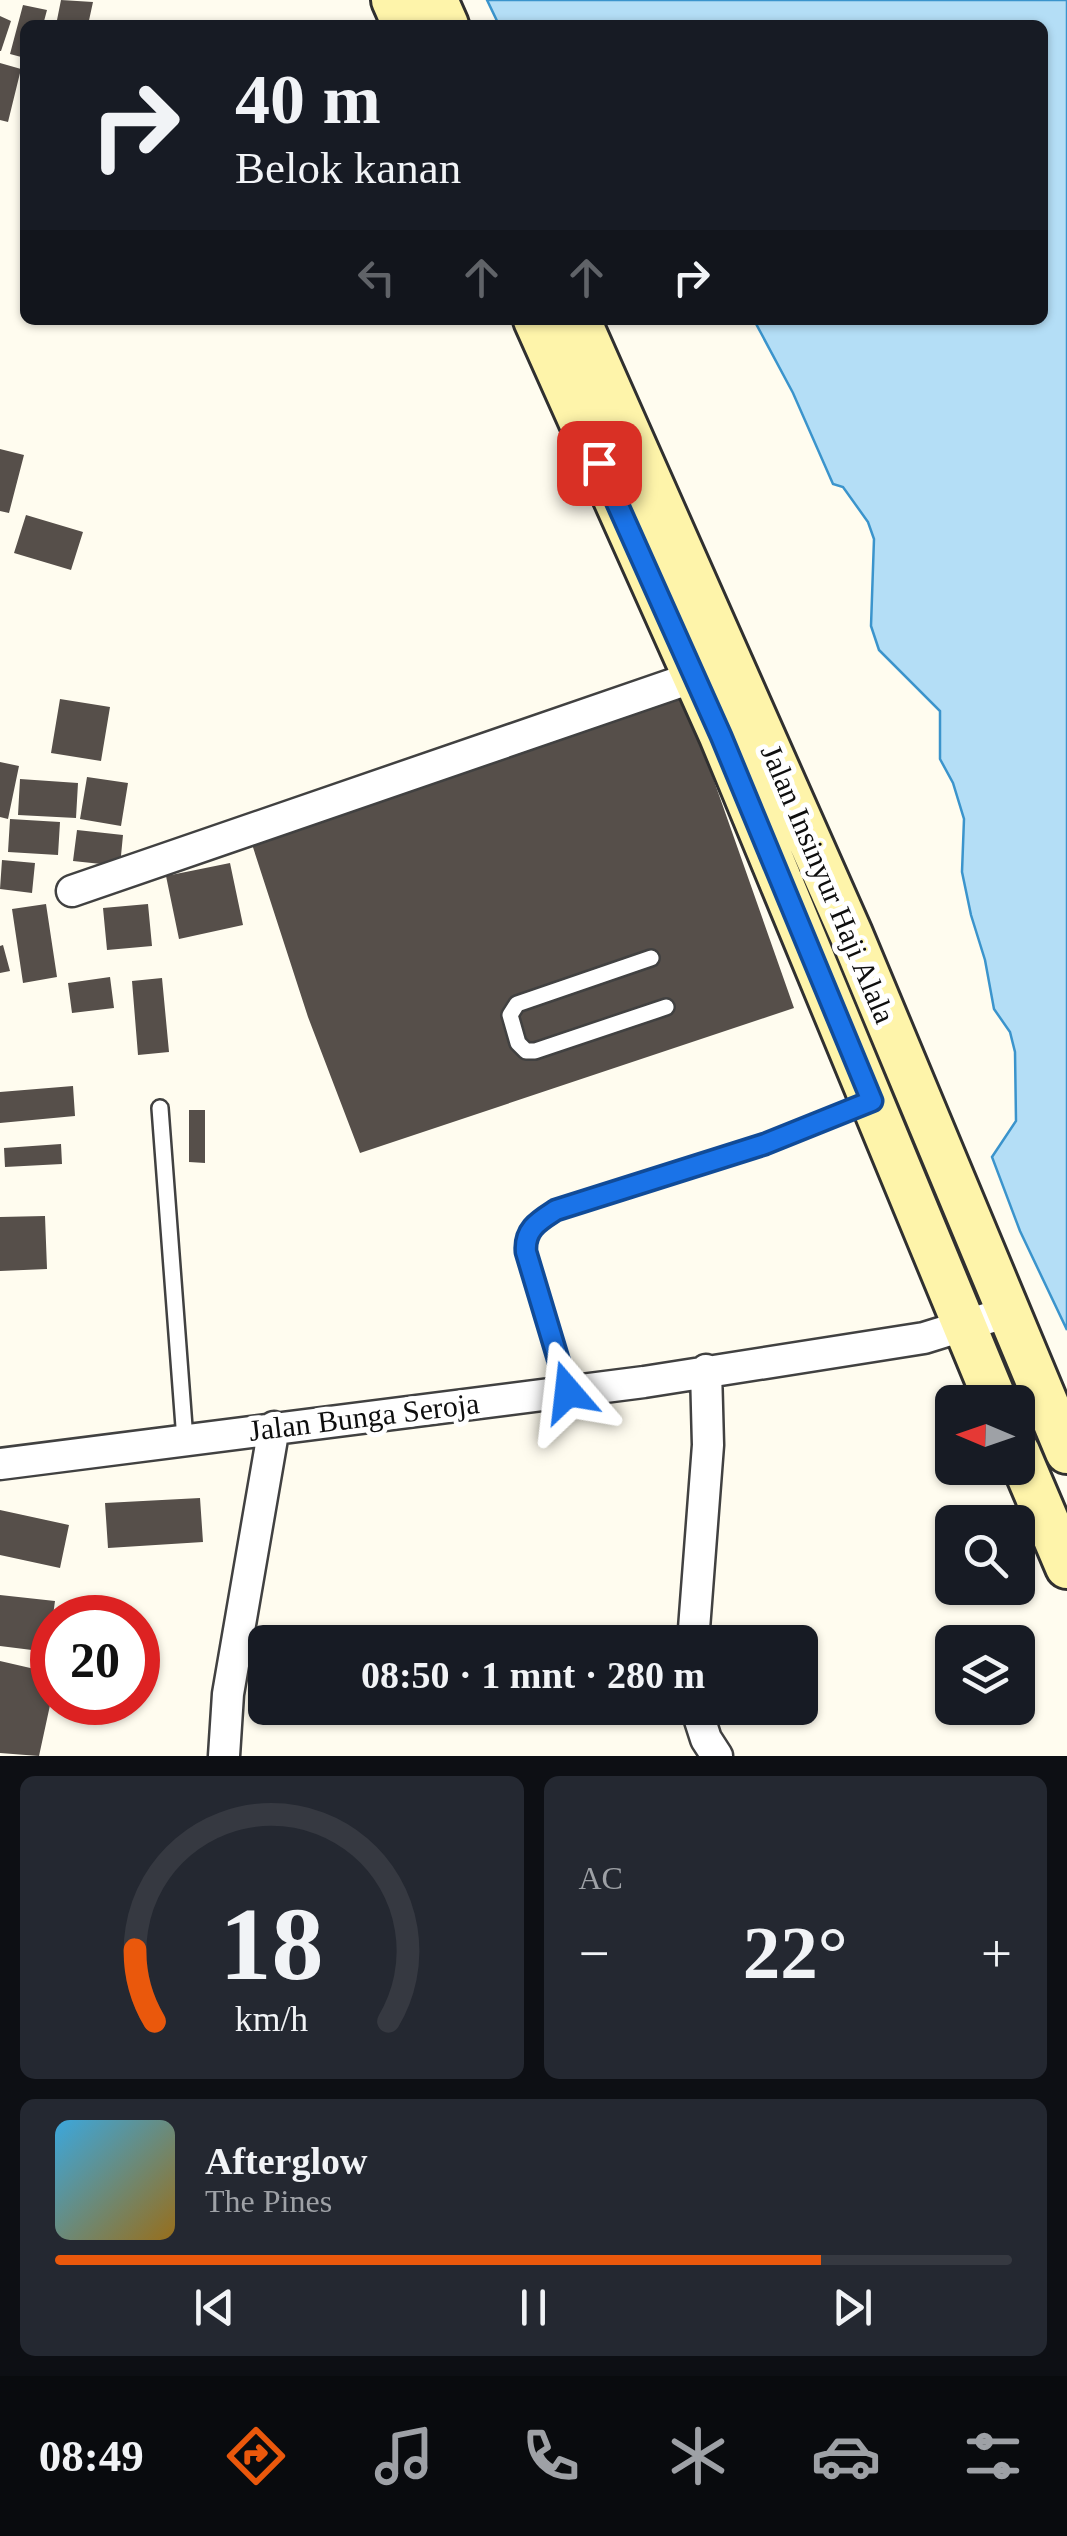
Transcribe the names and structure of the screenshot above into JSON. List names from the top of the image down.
{
  "streets": {
    "main road": ["Jalan Insinyur Haji Alala"],
    "street": ["Jalan Bunga Seroja"]
  },
  "crossings": [
    ["Jalan Insinyur Haji Alala", "Jalan Bunga Seroja"]
  ],
  "north": "left",
  "page": {
    "turn": ["40 m", "Belok kanan"],
    "limit": "20",
    "trip": "08:50 · 1 mnt · 280 m",
    "tile": "AC",
    "heat": ["−", "22°", "+"],
    "song": ["Afterglow", "The Pines"],
    "tabs": "08:49",
    "gauge": ["18", "km/h"]
  }
}
